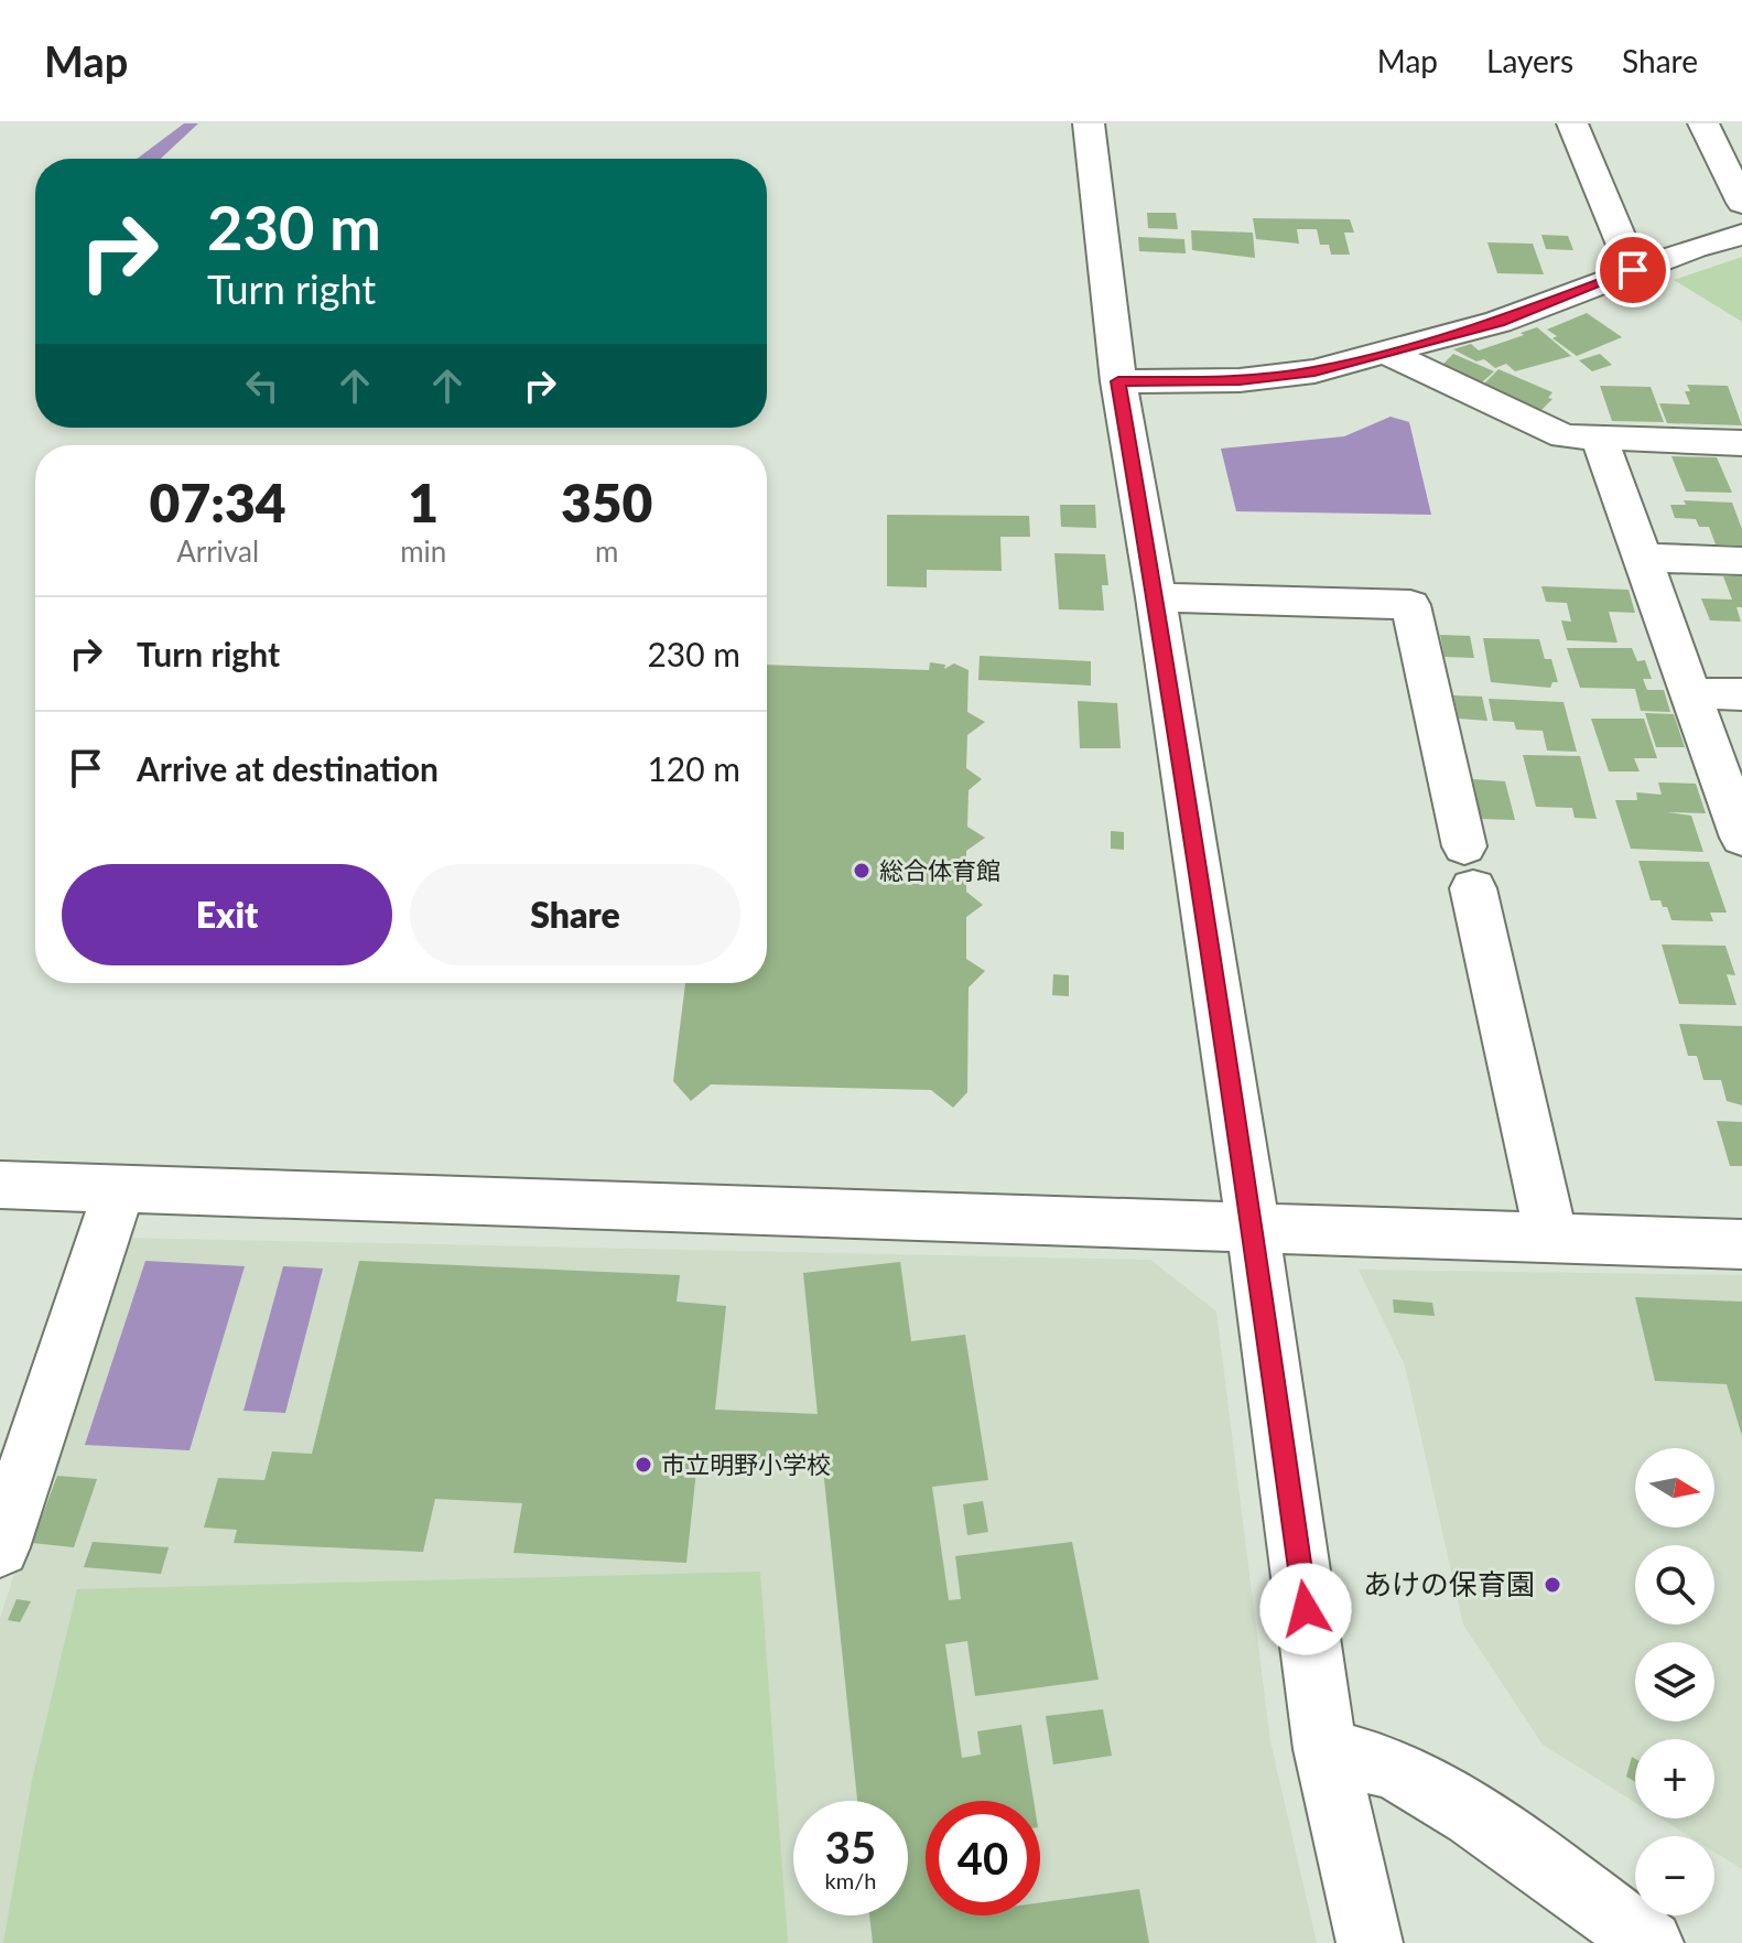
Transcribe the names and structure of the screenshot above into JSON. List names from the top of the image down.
{
  "places": ["総合体育館", "市立明野小学校", "あけの保育園"],
  "north": "right",
  "page": {
    "header": "Map",
    "nav": ["Map", "Layers", "Share"],
    "turn": ["230 m", "Turn right"],
    "eta": [
      "07:34",
      "Arrival",
      "1",
      "min",
      "350",
      "m"
    ],
    "list": [
      {
        "name": "Turn right",
        "value": "230 m"
      },
      {
        "name": "Arrive at destination",
        "value": "120 m"
      }
    ],
    "buttons": ["Exit", "Share"],
    "map_buttons": ["+", "−"],
    "speed": "35 km/h",
    "limit": "40"
  }
}
